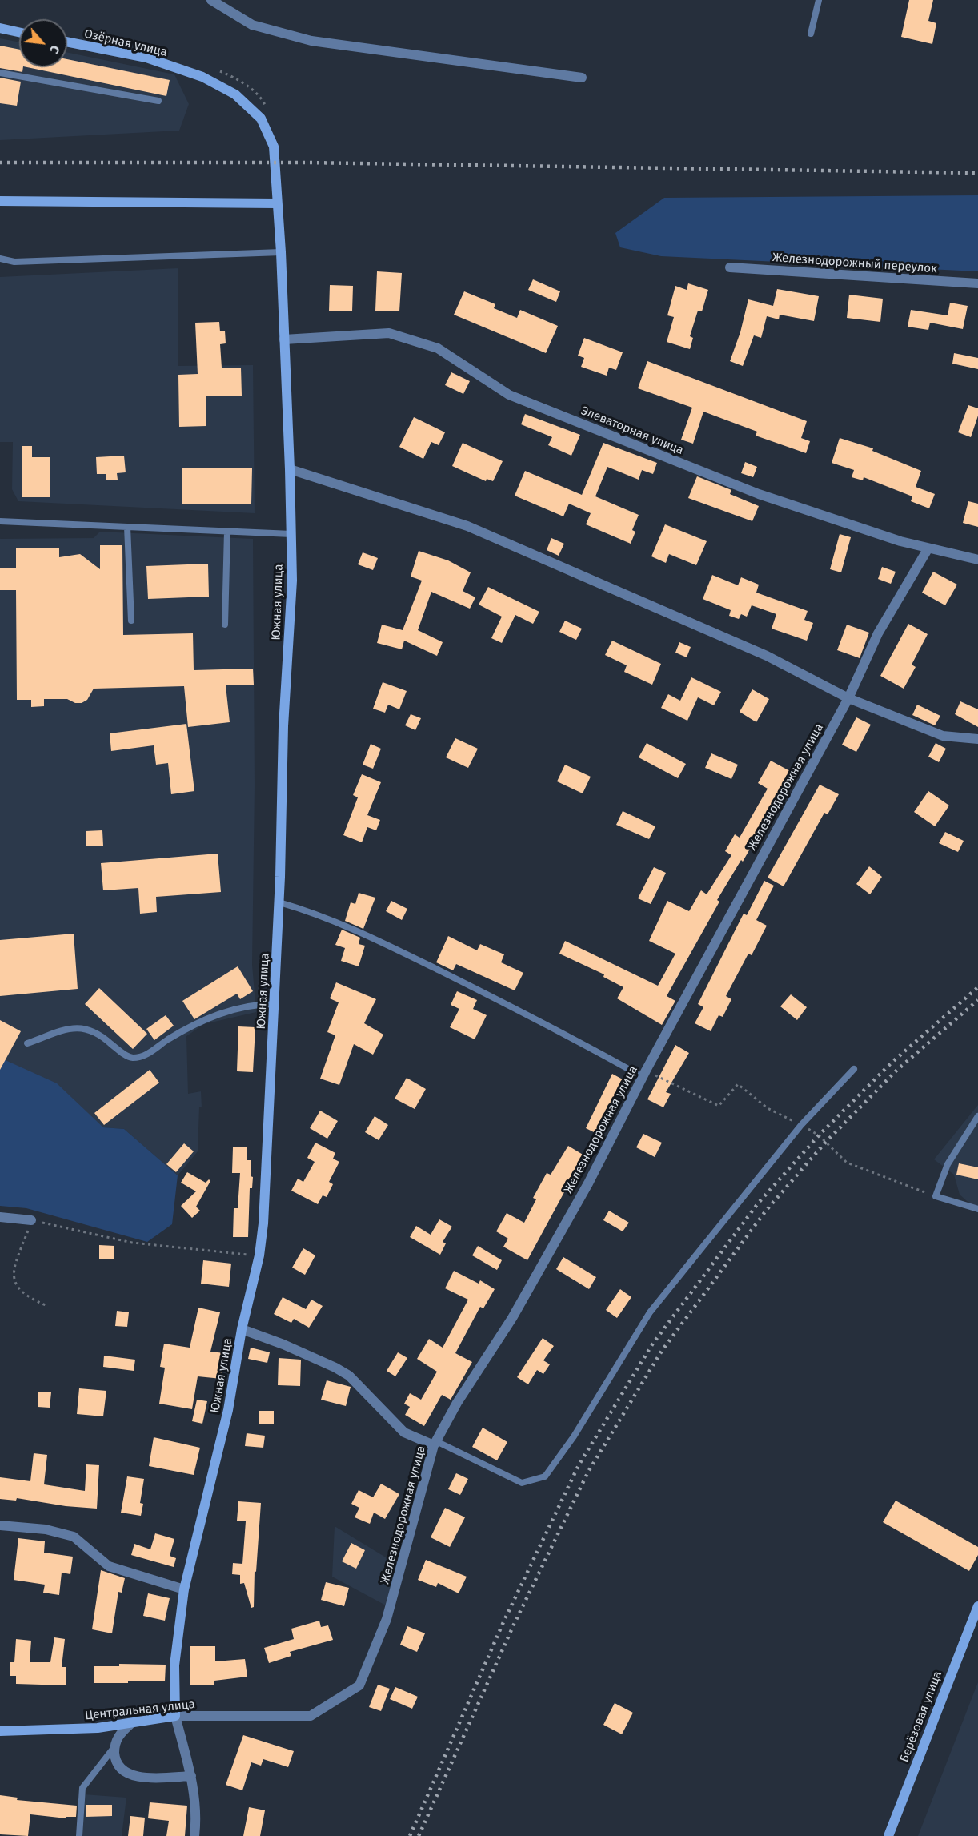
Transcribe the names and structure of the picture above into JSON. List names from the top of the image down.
{
  "streets": {
    "street": [
      "Озёрная улица",
      "Железнодорожный переулок",
      "Элеваторная улица",
      "Южная улица",
      "Железнодорожная улица",
      "Центральная улица",
      "Берёзовая улица"
    ]
  },
  "crossings": [
    ["Озёрная улица", "Южная улица"],
    ["Элеваторная улица", "Южная улица"],
    ["Элеваторная улица", "Железнодорожная улица"],
    ["Южная улица", "Центральная улица"],
    ["Железнодорожная улица", "Центральная улица"]
  ],
  "north": "bottom right"
}
